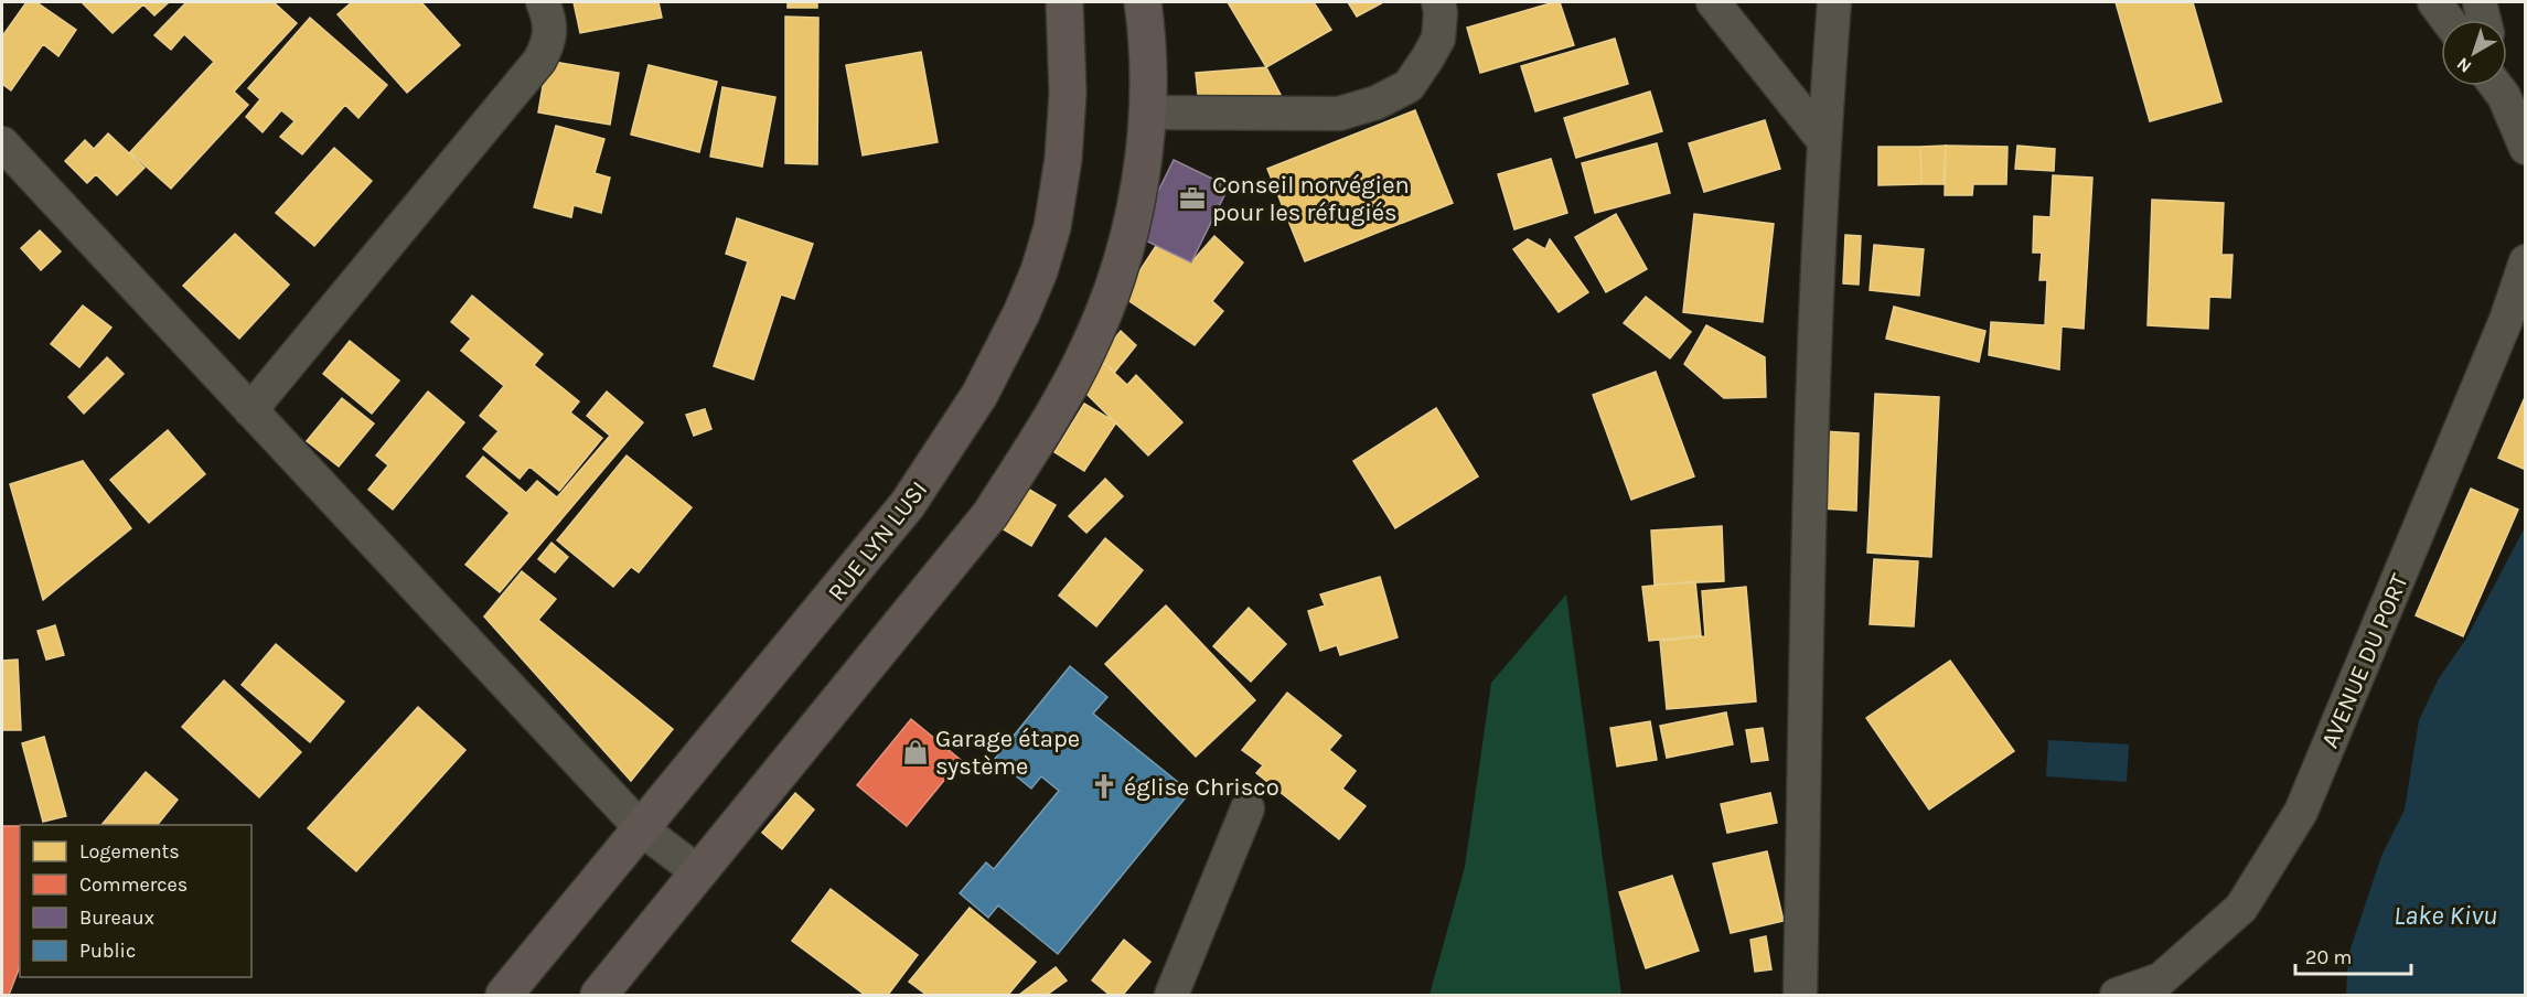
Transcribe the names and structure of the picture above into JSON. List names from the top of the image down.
{
  "streets": {
    "main road": ["RUE LYN LUSI"],
    "street": ["AVENUE DU PORT"]
  },
  "water": ["Lake Kivu"],
  "places": {
    "office": ["Conseil norvégien pour les réfugiés"],
    "shop": ["Garage étape système"],
    "church": ["église Chrisco"]
  },
  "legend": [
    "Logements",
    "Commerces",
    "Bureaux",
    "Public"
  ],
  "scale_bar": "20 m",
  "north": "bottom left"
}
